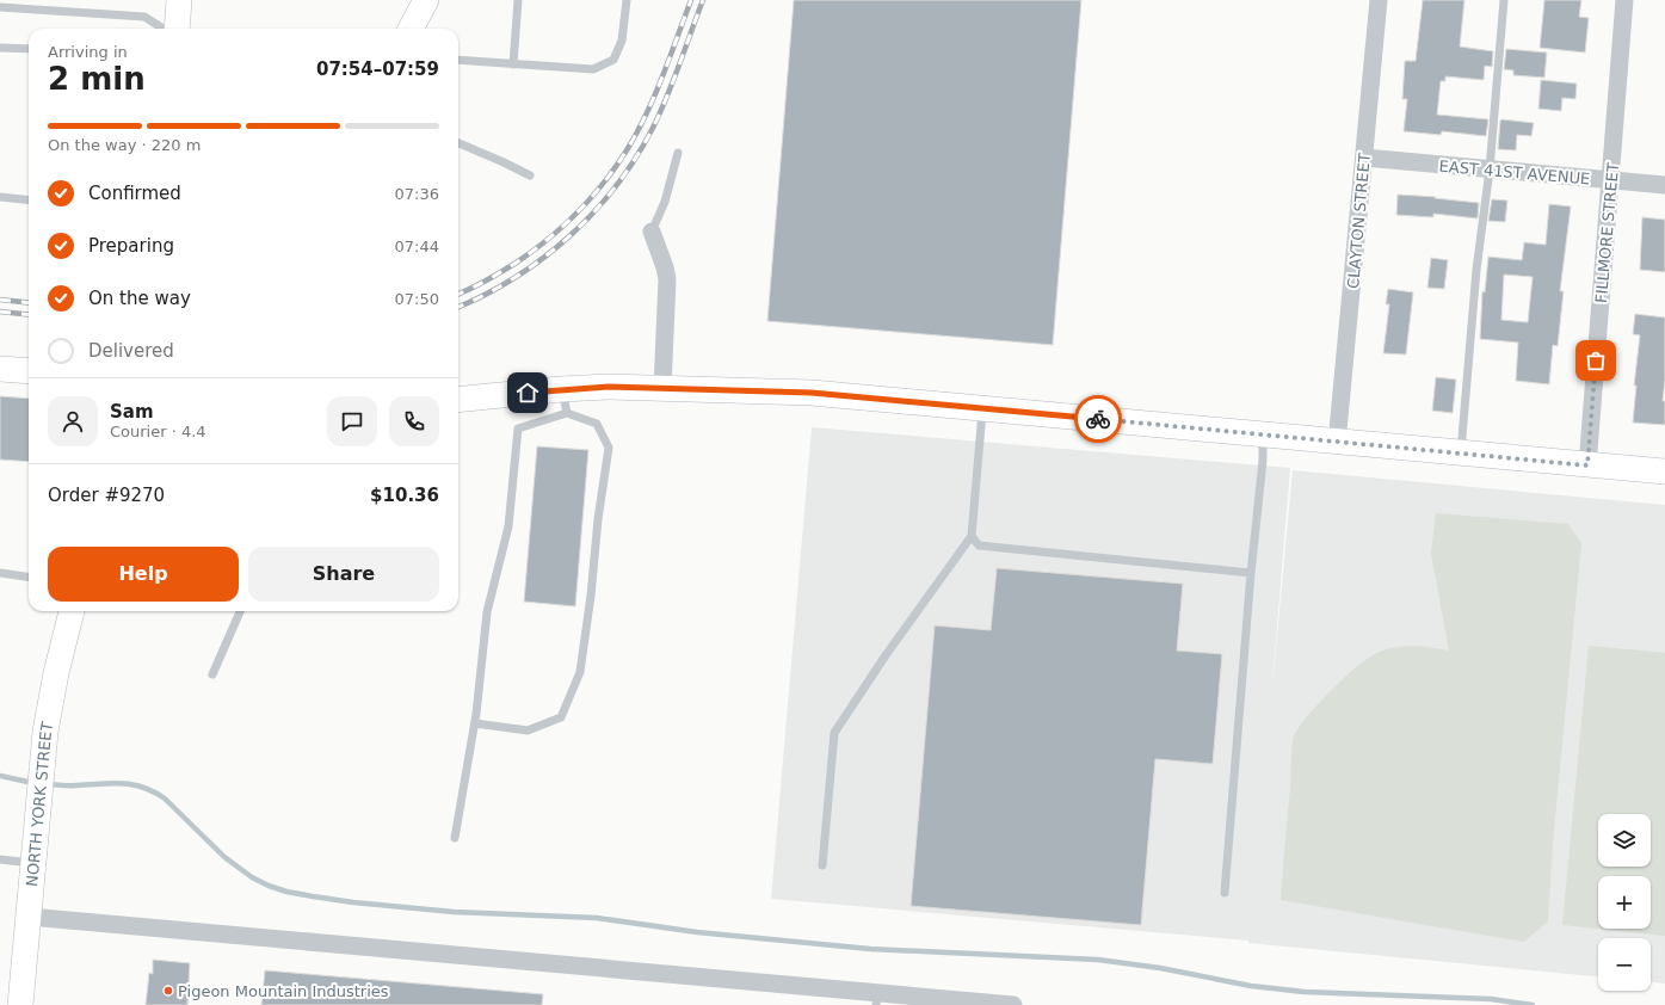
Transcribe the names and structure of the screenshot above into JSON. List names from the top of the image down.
{
  "streets": {
    "street": [
      "EAST 41ST AVENUE",
      "CLAYTON STREET",
      "FILLMORE STREET",
      "NORTH YORK STREET"
    ]
  },
  "crossings": [
    ["EAST 41ST AVENUE", "CLAYTON STREET"],
    ["EAST 41ST AVENUE", "FILLMORE STREET"]
  ],
  "places": ["Pigeon Mountain Industries"],
  "page": {
    "heading": ["2 min", "Arriving in", "07:54–07:59"],
    "panel": [
      "Sam",
      "Courier · 4.4",
      "Order #9270",
      "$10.36"
    ],
    "bar": "On the way · 220 m",
    "list": [
      ["Confirmed", "07:36"],
      ["Preparing", "07:44"],
      ["On the way", "07:50"],
      "Delivered"
    ],
    "buttons": ["Help", "Share"],
    "map_buttons": ["+", "−"]
  }
}
